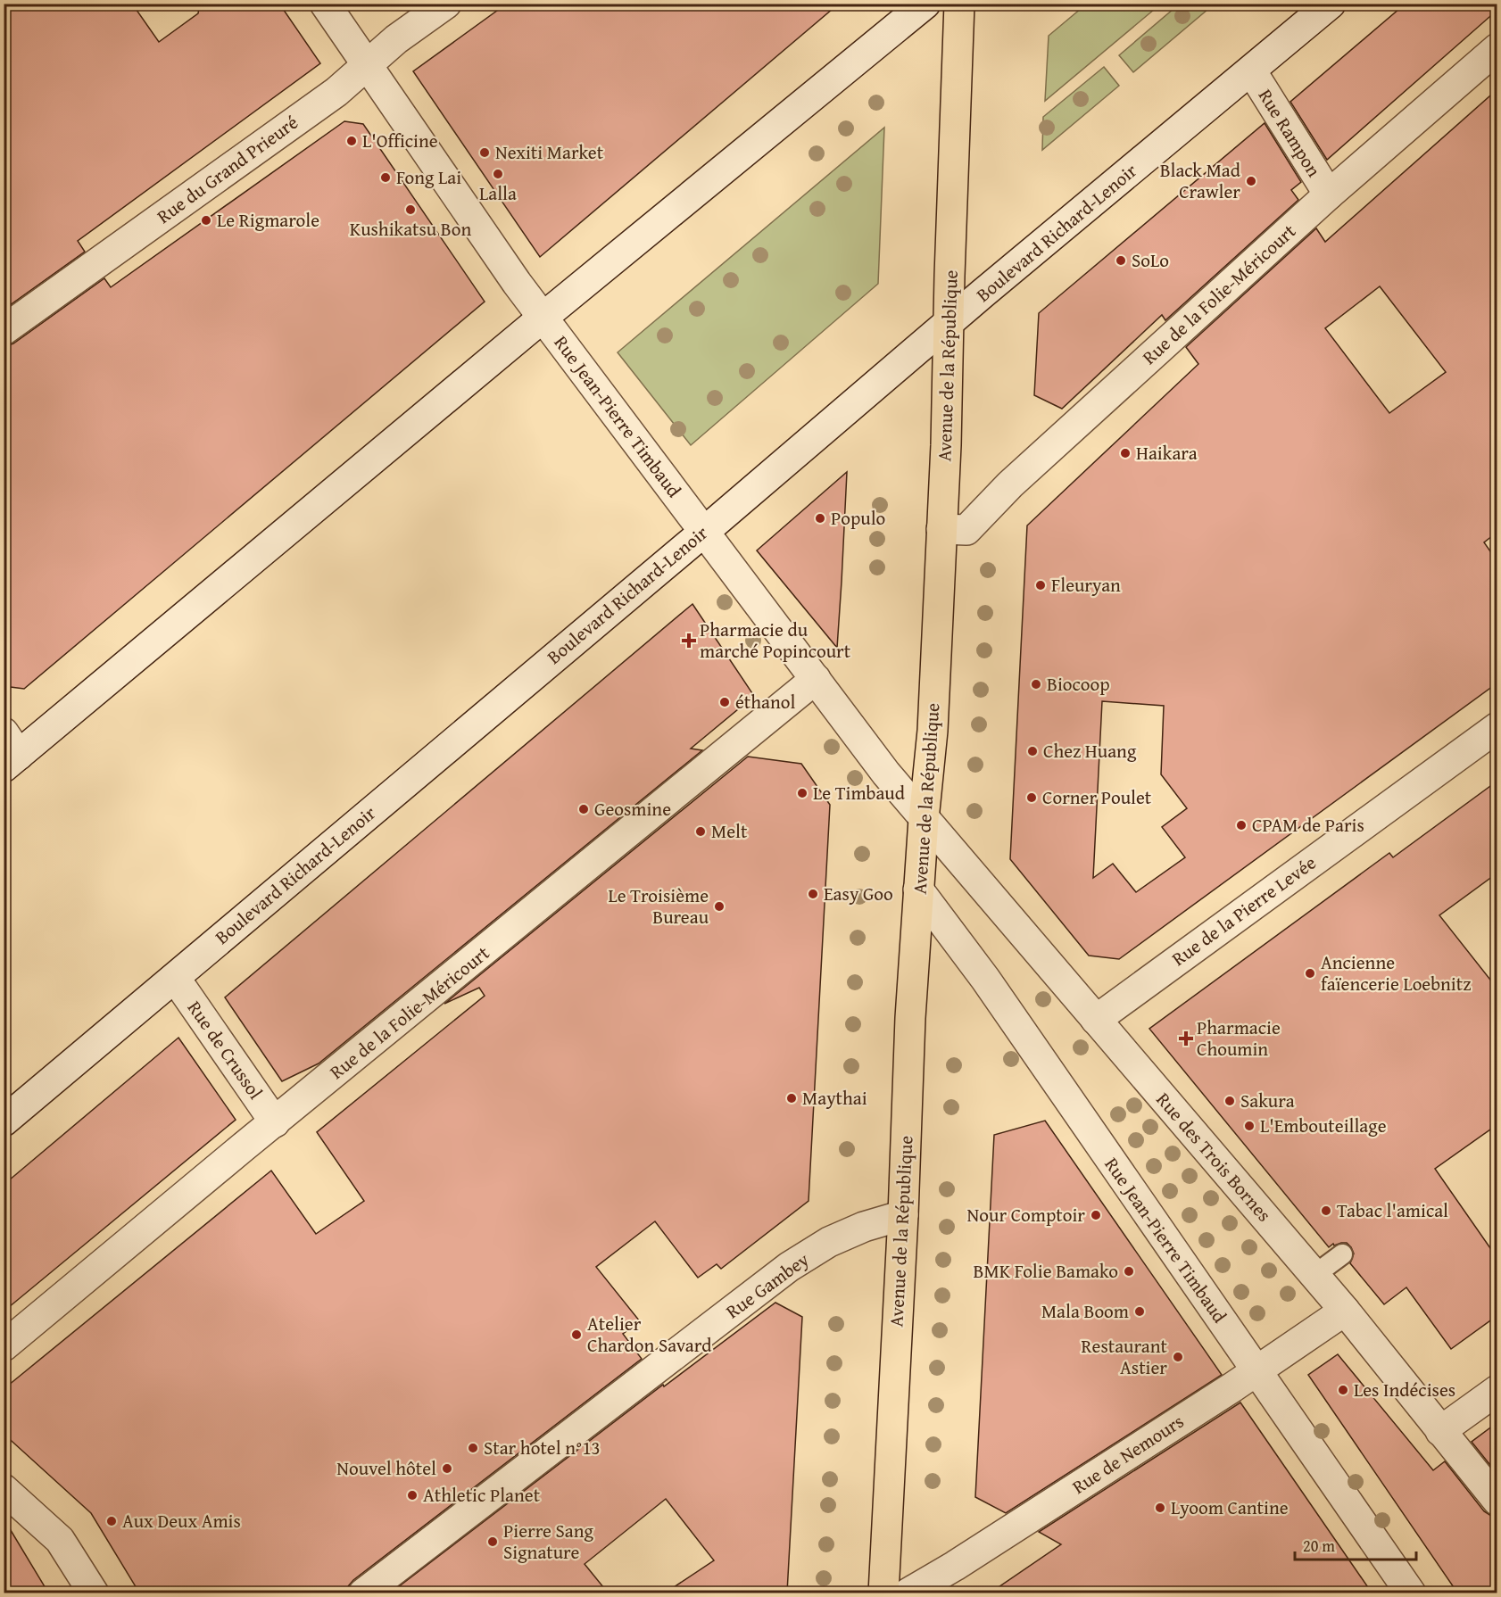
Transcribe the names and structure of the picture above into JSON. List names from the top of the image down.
{
  "streets": {
    "main road": ["Avenue de la République"],
    "street": [
      "Rue Rampon",
      "Rue du Grand Prieuré",
      "Boulevard Richard-Lenoir",
      "Rue de la Folie-Méricourt",
      "Rue Jean-Pierre Timbaud",
      "Rue de la Pierre Levée",
      "Rue de Crussol",
      "Rue des Trois Bornes",
      "Rue Gambey",
      "Rue de Nemours"
    ]
  },
  "crossings": [
    ["Rue Rampon", "Boulevard Richard-Lenoir"],
    ["Rue Rampon", "Rue de la Folie-Méricourt"],
    ["Rue du Grand Prieuré", "Rue Jean-Pierre Timbaud"],
    ["Boulevard Richard-Lenoir", "Avenue de la République"],
    ["Boulevard Richard-Lenoir", "Rue Jean-Pierre Timbaud"],
    ["Boulevard Richard-Lenoir", "Rue de Crussol"],
    ["Rue de la Folie-Méricourt", "Avenue de la République"],
    ["Rue de la Folie-Méricourt", "Rue Jean-Pierre Timbaud"],
    ["Rue de la Folie-Méricourt", "Rue de Crussol"],
    ["Avenue de la République", "Rue Jean-Pierre Timbaud"],
    ["Avenue de la République", "Rue des Trois Bornes"],
    ["Avenue de la République", "Rue Gambey"],
    ["Rue Jean-Pierre Timbaud", "Rue des Trois Bornes"],
    ["Rue Jean-Pierre Timbaud", "Rue de Nemours"],
    ["Rue de la Pierre Levée", "Rue des Trois Bornes"],
    ["Rue des Trois Bornes", "Rue de Nemours"]
  ],
  "places": {
    "other": [
      "L'Officine",
      "Nexiti Market",
      "Lalla",
      "Fong Lai",
      "Black Mad Crawler",
      "Kushikatsu Bon",
      "Le Rigmarole",
      "SoLo",
      "Haikara",
      "Populo",
      "Fleuryan",
      "Biocoop",
      "éthanol",
      "Chez Huang",
      "Le Timbaud",
      "Corner Poulet",
      "Geosmine",
      "CPAM de Paris",
      "Melt",
      "Easy Goo",
      "Le Troisième Bureau",
      "Ancienne faïencerie Loebnitz",
      "Maythai",
      "Sakura",
      "L'Embouteillage",
      "Tabac l'amical",
      "Nour Comptoir",
      "BMK Folie Bamako",
      "Mala Boom",
      "Atelier Chardon Savard",
      "Restaurant Astier",
      "Les Indécises",
      "Star hotel n°13",
      "Nouvel hôtel",
      "Athletic Planet",
      "Lyoom Cantine",
      "Aux Deux Amis",
      "Pierre Sang Signature"
    ],
    "health": ["Pharmacie du marché Popincourt", "Pharmacie Choumin"]
  },
  "scale_bar": "20 m"
}
